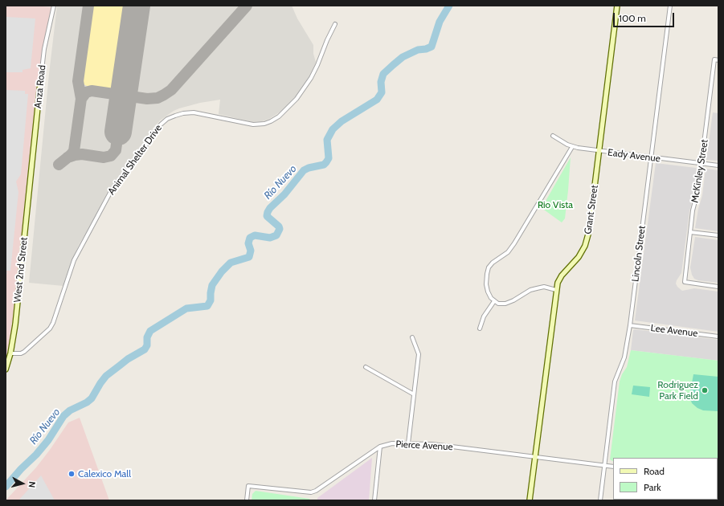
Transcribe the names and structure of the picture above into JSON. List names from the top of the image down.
{
  "streets": {
    "street": [
      "Anza Road",
      "Eady Avenue",
      "Animal Shelter Drive",
      "McKinley Street",
      "Grant Street",
      "Lincoln Street",
      "West 2nd Street",
      "Lee Avenue",
      "Pierce Avenue"
    ]
  },
  "crossings": [
    ["Anza Road", "West 2nd Street"],
    ["Eady Avenue", "McKinley Street"],
    ["Eady Avenue", "Grant Street"],
    ["Eady Avenue", "Lincoln Street"],
    ["Animal Shelter Drive", "West 2nd Street"],
    ["Grant Street", "Pierce Avenue"],
    ["Lincoln Street", "Lee Avenue"],
    ["Lincoln Street", "Pierce Avenue"]
  ],
  "water": ["Río Nuevo"],
  "parks": ["Rio Vista"],
  "places": ["Rodriguez Park Field", "Calexico Mall"],
  "legend": ["Road", "Park"],
  "scale_bar": "100 m",
  "north": "right"
}
